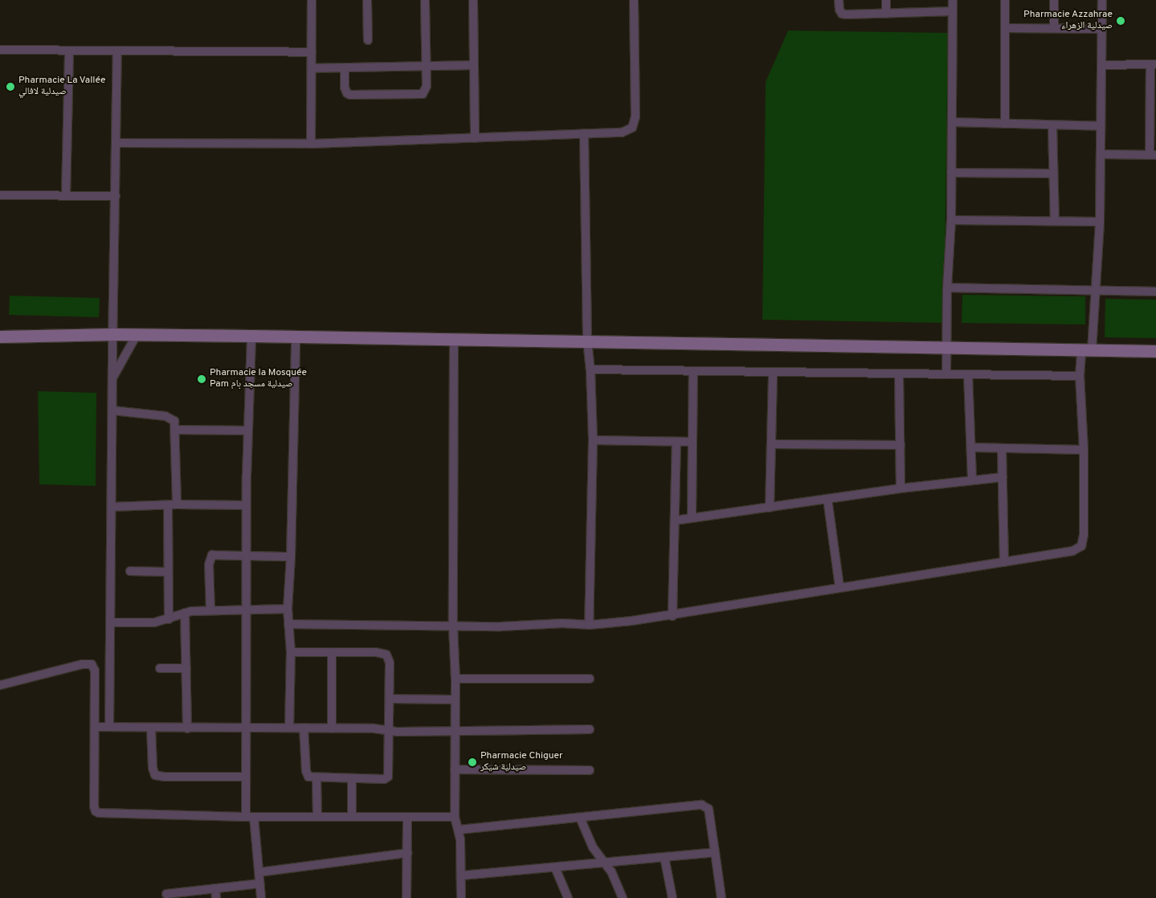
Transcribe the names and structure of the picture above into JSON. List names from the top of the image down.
{
  "places": [
    "Pharmacie Azzahrae صيدلية الزهراء",
    "Pharmacie La Vallée صيدلية لافالي",
    "Pharmacie la Mosquée Pam صيدلية مسجد بام",
    "Pharmacie Chiguer صيدلية شيكر"
  ]
}
